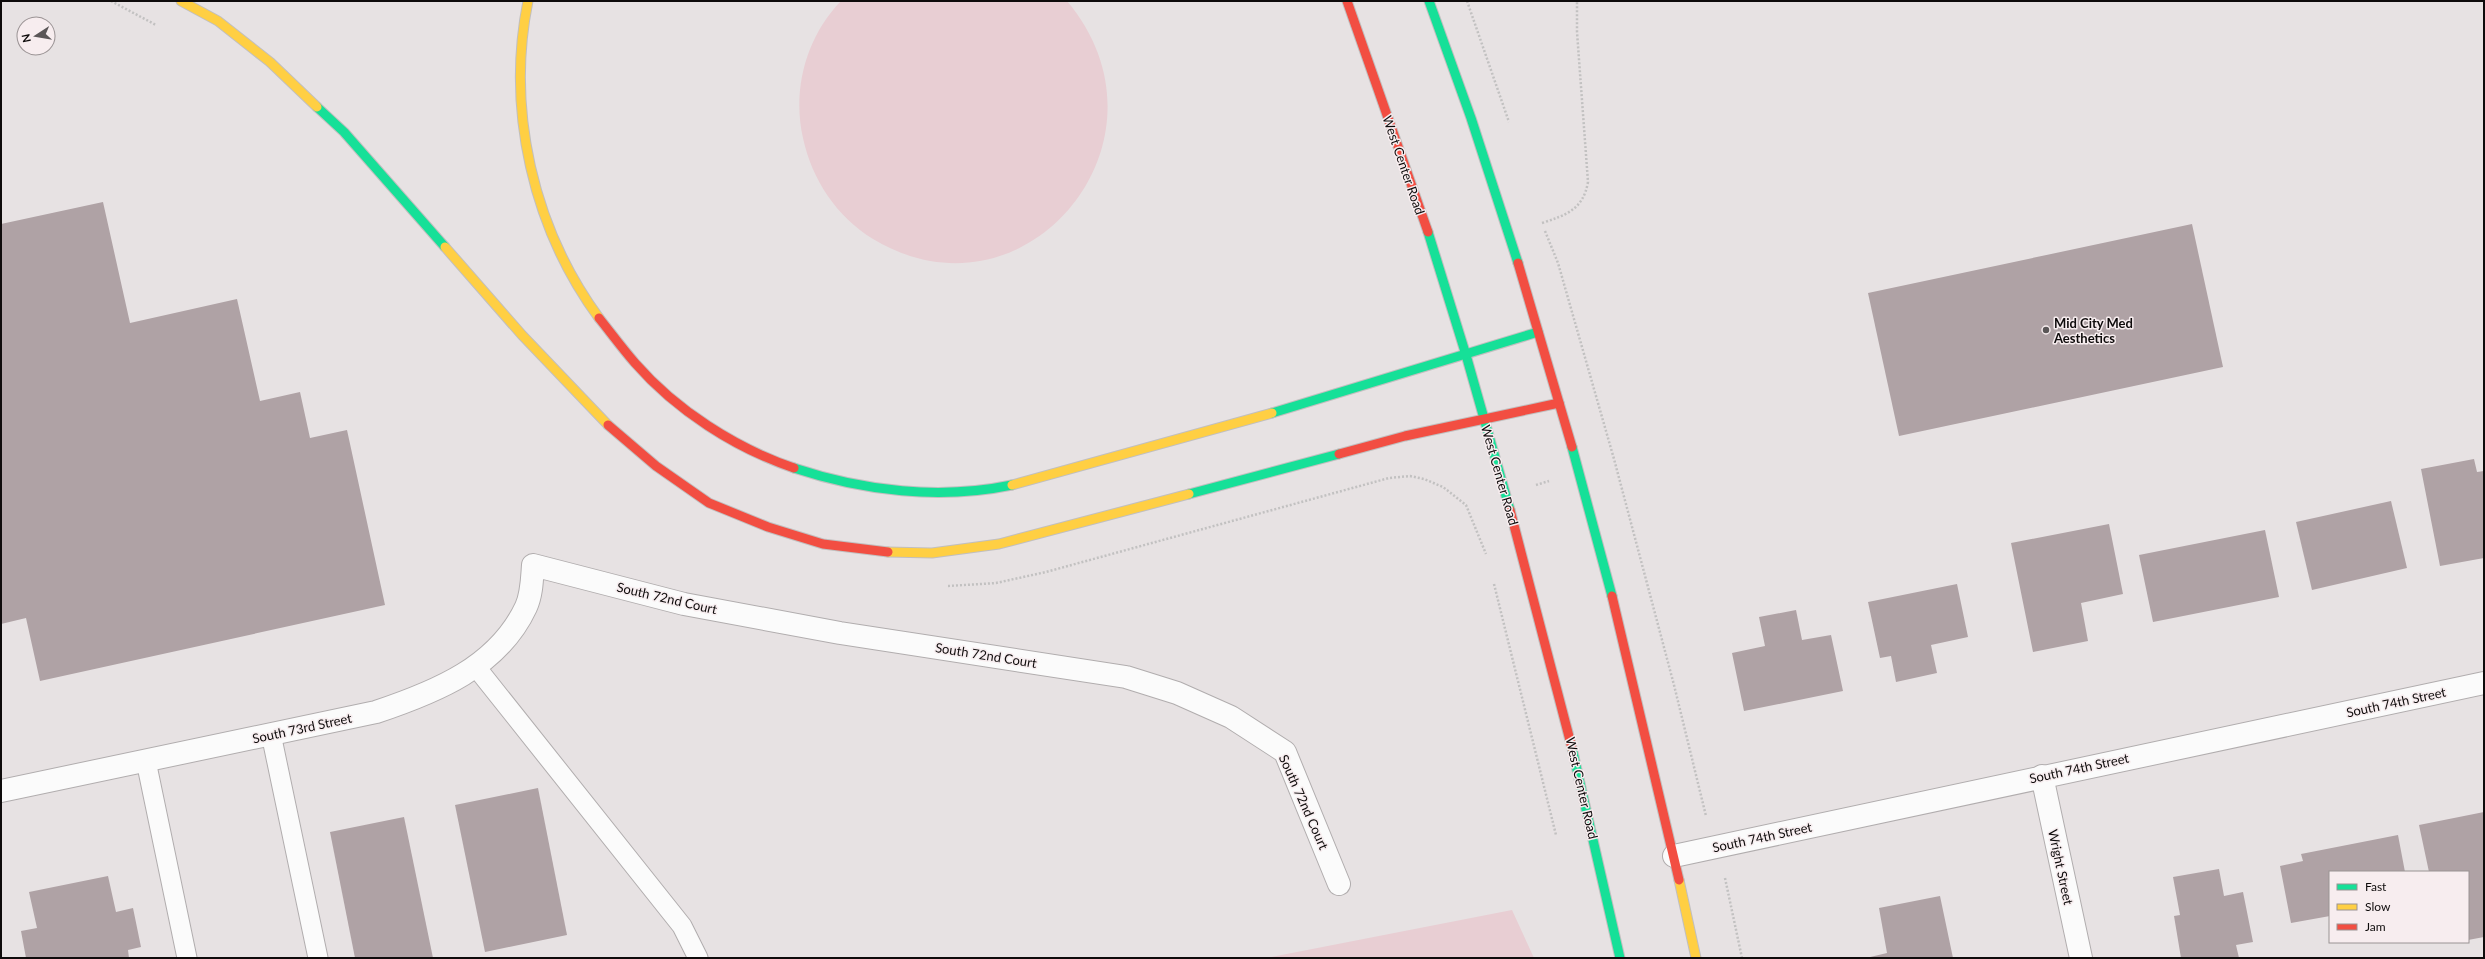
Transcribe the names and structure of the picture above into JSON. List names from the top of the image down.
{
  "streets": {
    "main road": ["West Center Road"],
    "street": [
      "South 72nd Court",
      "South 74th Street",
      "South 73rd Street",
      "Wright Street"
    ]
  },
  "crossings": [
    ["South 72nd Court", "South 73rd Street"],
    ["South 74th Street", "Wright Street"]
  ],
  "places": ["Mid City Med Aesthetics"],
  "legend": ["Fast", "Slow", "Jam"],
  "north": "left"
}
